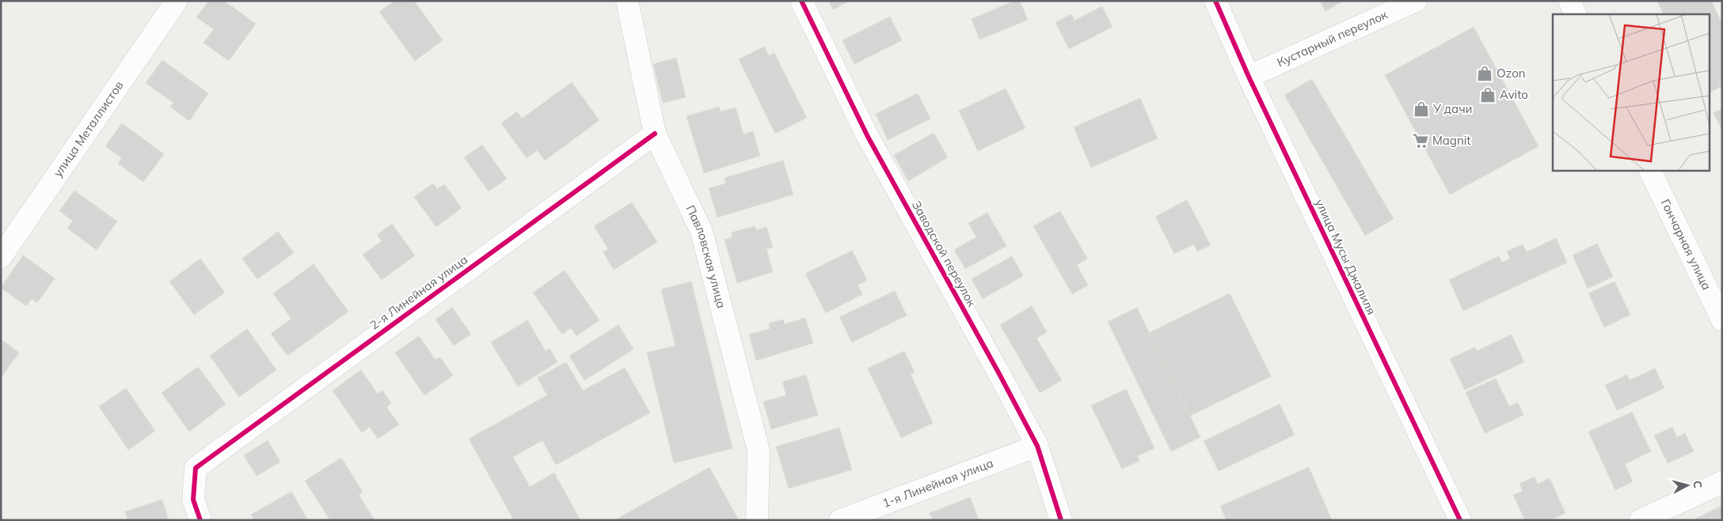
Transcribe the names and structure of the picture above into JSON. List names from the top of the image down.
{
  "streets": {
    "street": [
      "Кустарный переулок",
      "улица Металлистов",
      "Гончарная улица",
      "Заводской переулок",
      "улица Мусы Джалиля",
      "Павловская улица",
      "2-я Линейная улица",
      "1-я Линейная улица"
    ]
  },
  "crossings": [
    ["Кустарный переулок", "улица Мусы Джалиля"],
    ["Заводской переулок", "1-я Линейная улица"],
    ["Павловская улица", "2-я Линейная улица"]
  ],
  "places": {
    "shop": ["Ozon", "Avito", "У дачи"],
    "supermarket": ["Magnit"]
  },
  "north": "right"
}
